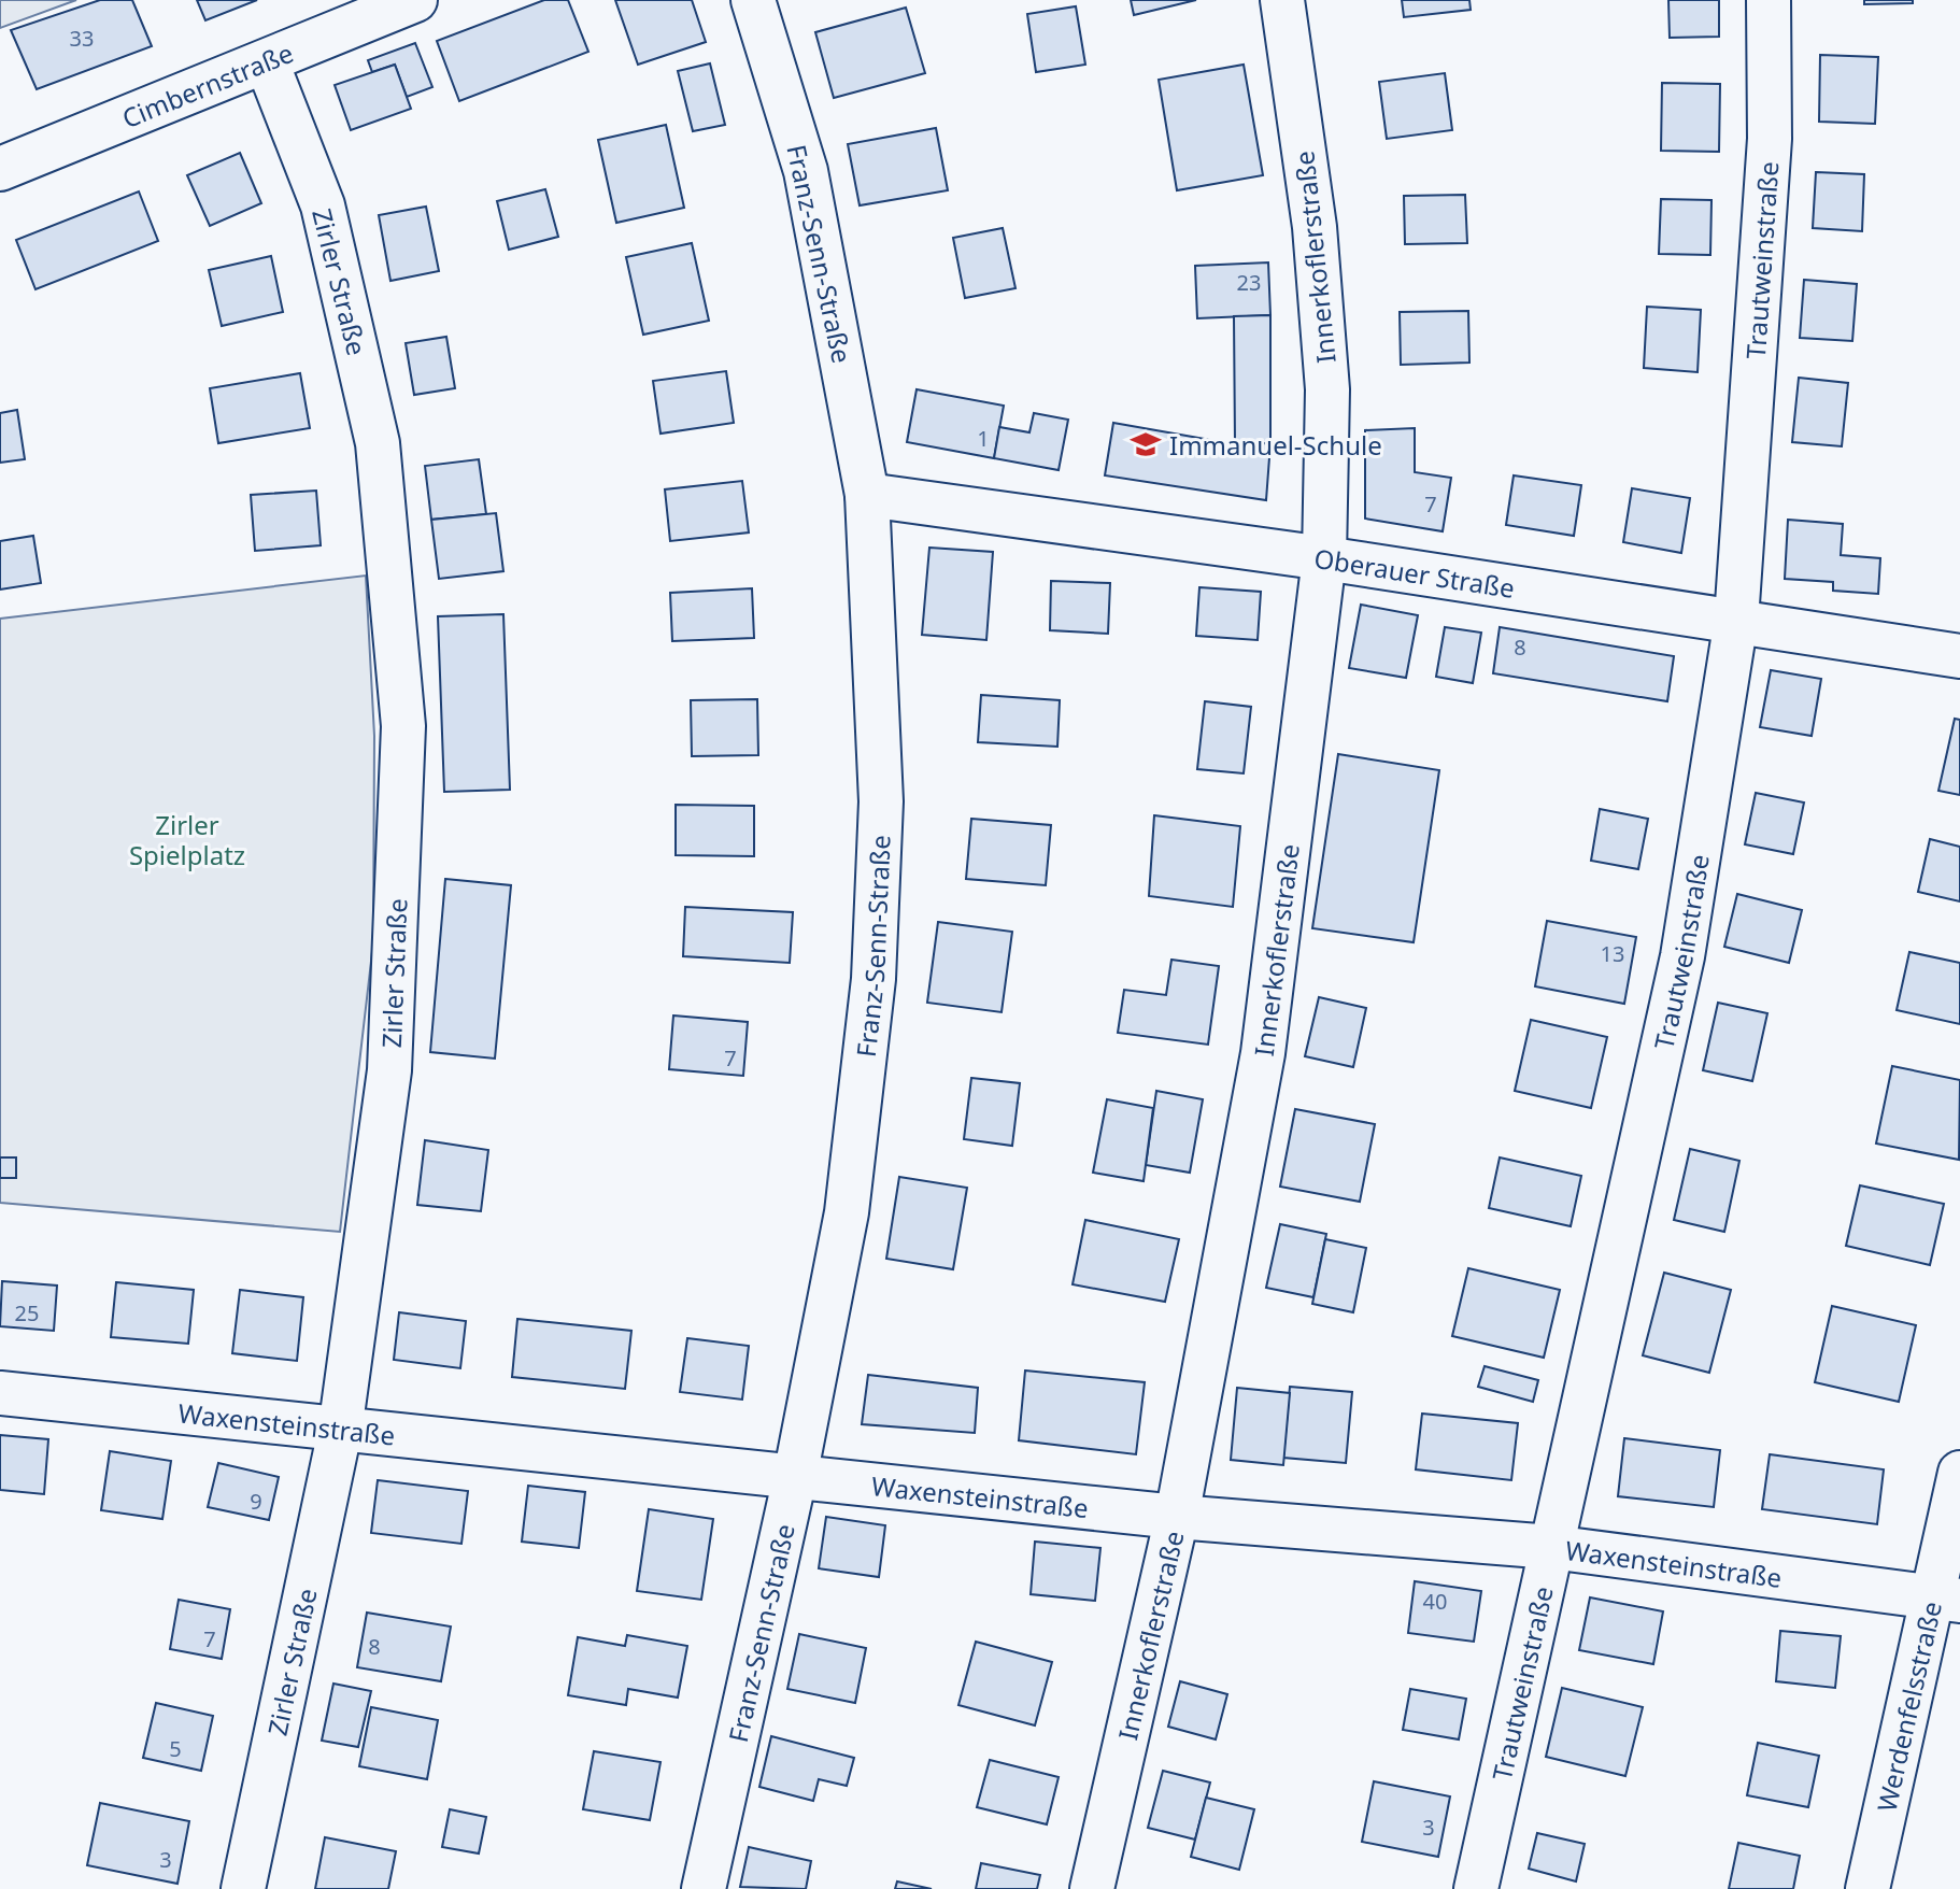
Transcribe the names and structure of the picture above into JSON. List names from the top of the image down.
{
  "streets": {
    "street": [
      "Cimbernstraße",
      "Franz-Senn-Straße",
      "Innerkoflerstraße",
      "Trautweinstraße",
      "Zirler Straße",
      "Oberauer Straße",
      "Waxensteinstraße",
      "Werdenfelsstraße"
    ]
  },
  "crossings": [
    ["Cimbernstraße", "Zirler Straße"],
    ["Franz-Senn-Straße", "Oberauer Straße"],
    ["Franz-Senn-Straße", "Waxensteinstraße"],
    ["Innerkoflerstraße", "Oberauer Straße"],
    ["Innerkoflerstraße", "Waxensteinstraße"],
    ["Trautweinstraße", "Oberauer Straße"],
    ["Trautweinstraße", "Waxensteinstraße"],
    ["Zirler Straße", "Waxensteinstraße"],
    ["Waxensteinstraße", "Werdenfelsstraße"]
  ],
  "parks": ["Zirler Spielplatz"],
  "places": {
    "school or university": ["Immanuel-Schule"]
  },
  "house_numbers": [
    "33",
    "23",
    "1",
    "7",
    "8",
    "13",
    "7",
    "25",
    "9",
    "40",
    "7",
    "8",
    "5",
    "3",
    "3"
  ]
}
